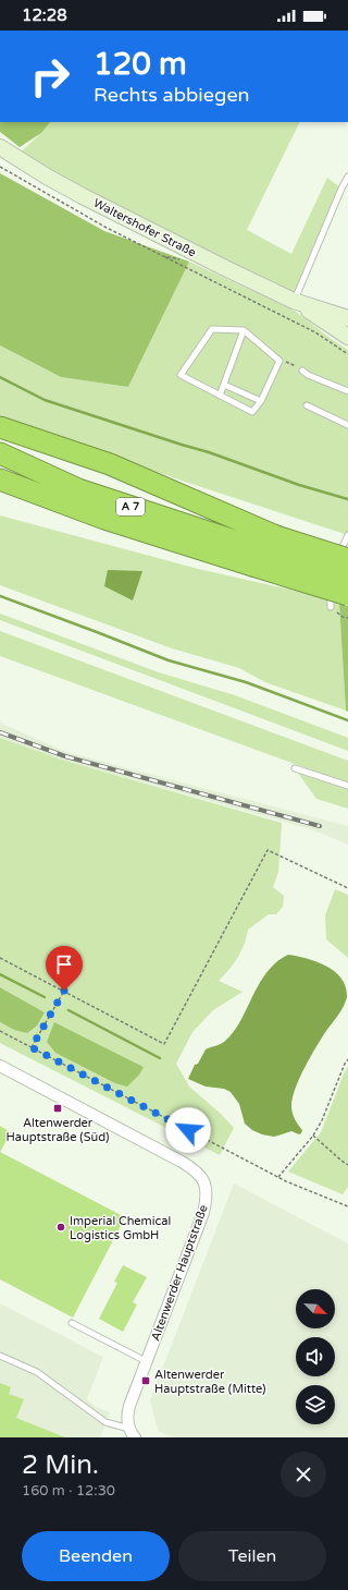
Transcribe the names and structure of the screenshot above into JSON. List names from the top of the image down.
{
  "streets": {
    "highway": ["A 7"],
    "main road": ["Waltershofer Straße"],
    "street": ["Altenwerder Hauptstraße"]
  },
  "places": {
    "transit": ["Altenwerder Hauptstraße (Süd)", "Altenwerder Hauptstraße (Mitte)"],
    "other": ["Imperial Chemical Logistics GmbH"]
  },
  "north": "bottom right",
  "page": {
    "status": "12:28",
    "turn": ["120 m", "Rechts abbiegen"],
    "heading": ["2 Min.", "160 m · 12:30"],
    "buttons": ["Beenden", "Teilen"]
  }
}
